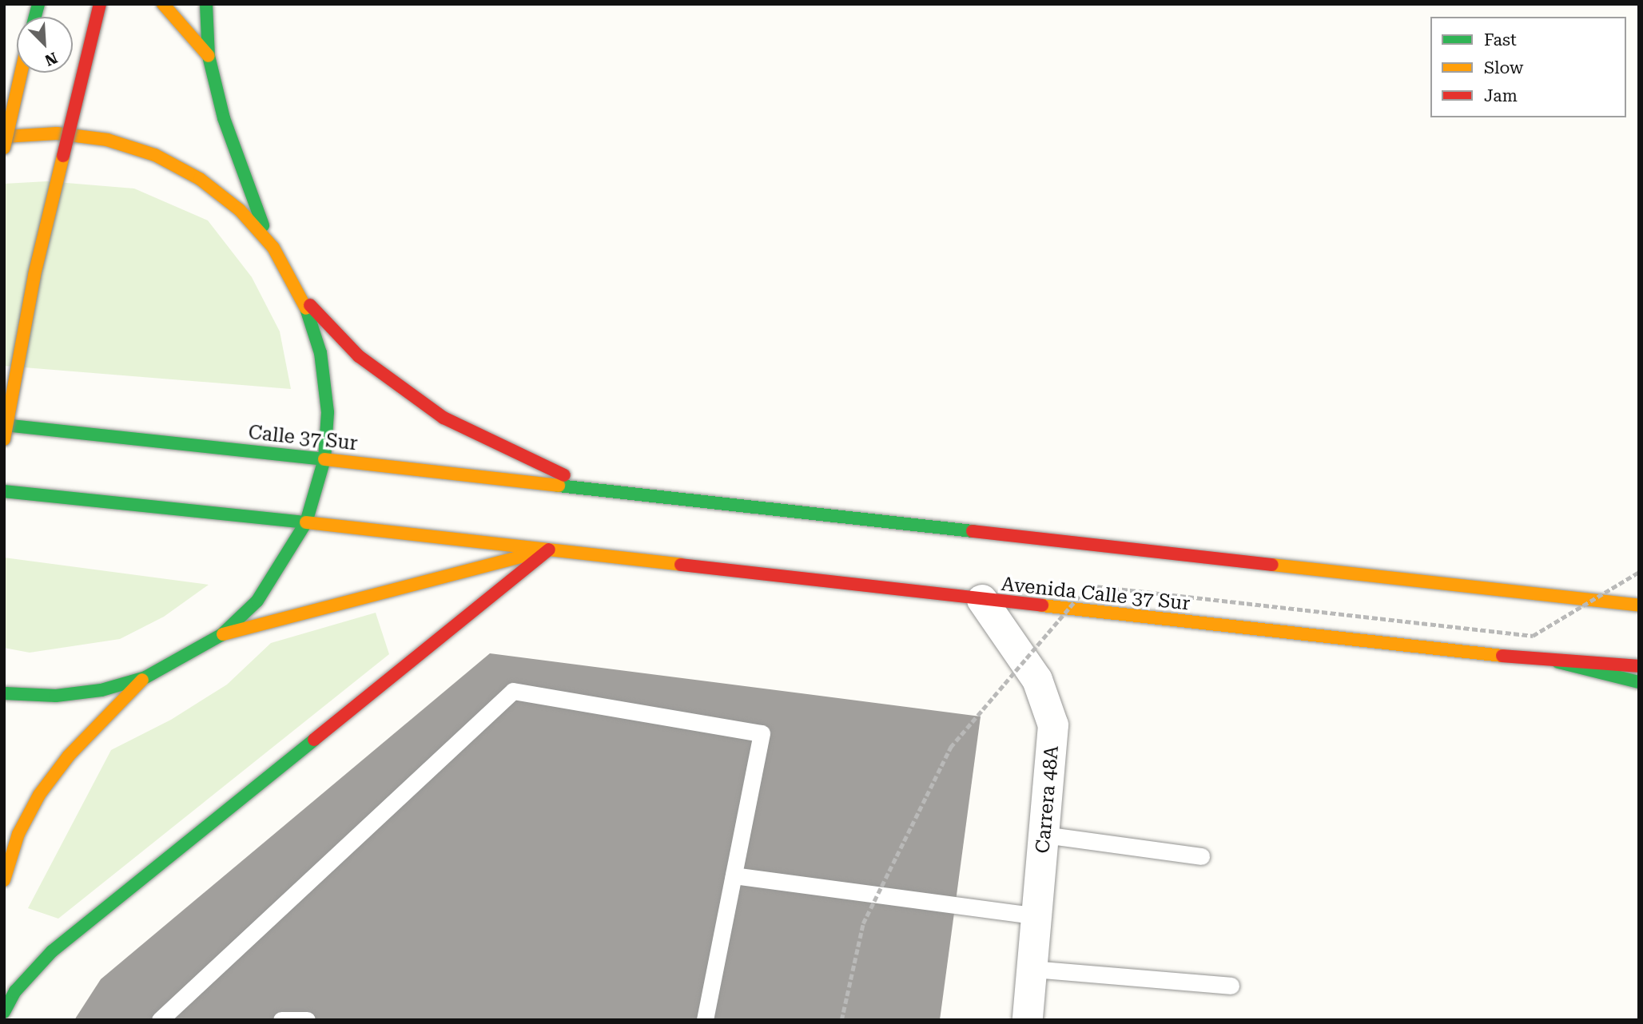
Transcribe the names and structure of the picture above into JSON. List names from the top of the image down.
{
  "streets": {
    "main road": ["Calle 37 Sur", "Avenida Calle 37 Sur"],
    "street": ["Carrera 48A"]
  },
  "crossings": [
    ["Avenida Calle 37 Sur", "Carrera 48A"]
  ],
  "legend": ["Fast", "Slow", "Jam"],
  "north": "bottom right"
}
